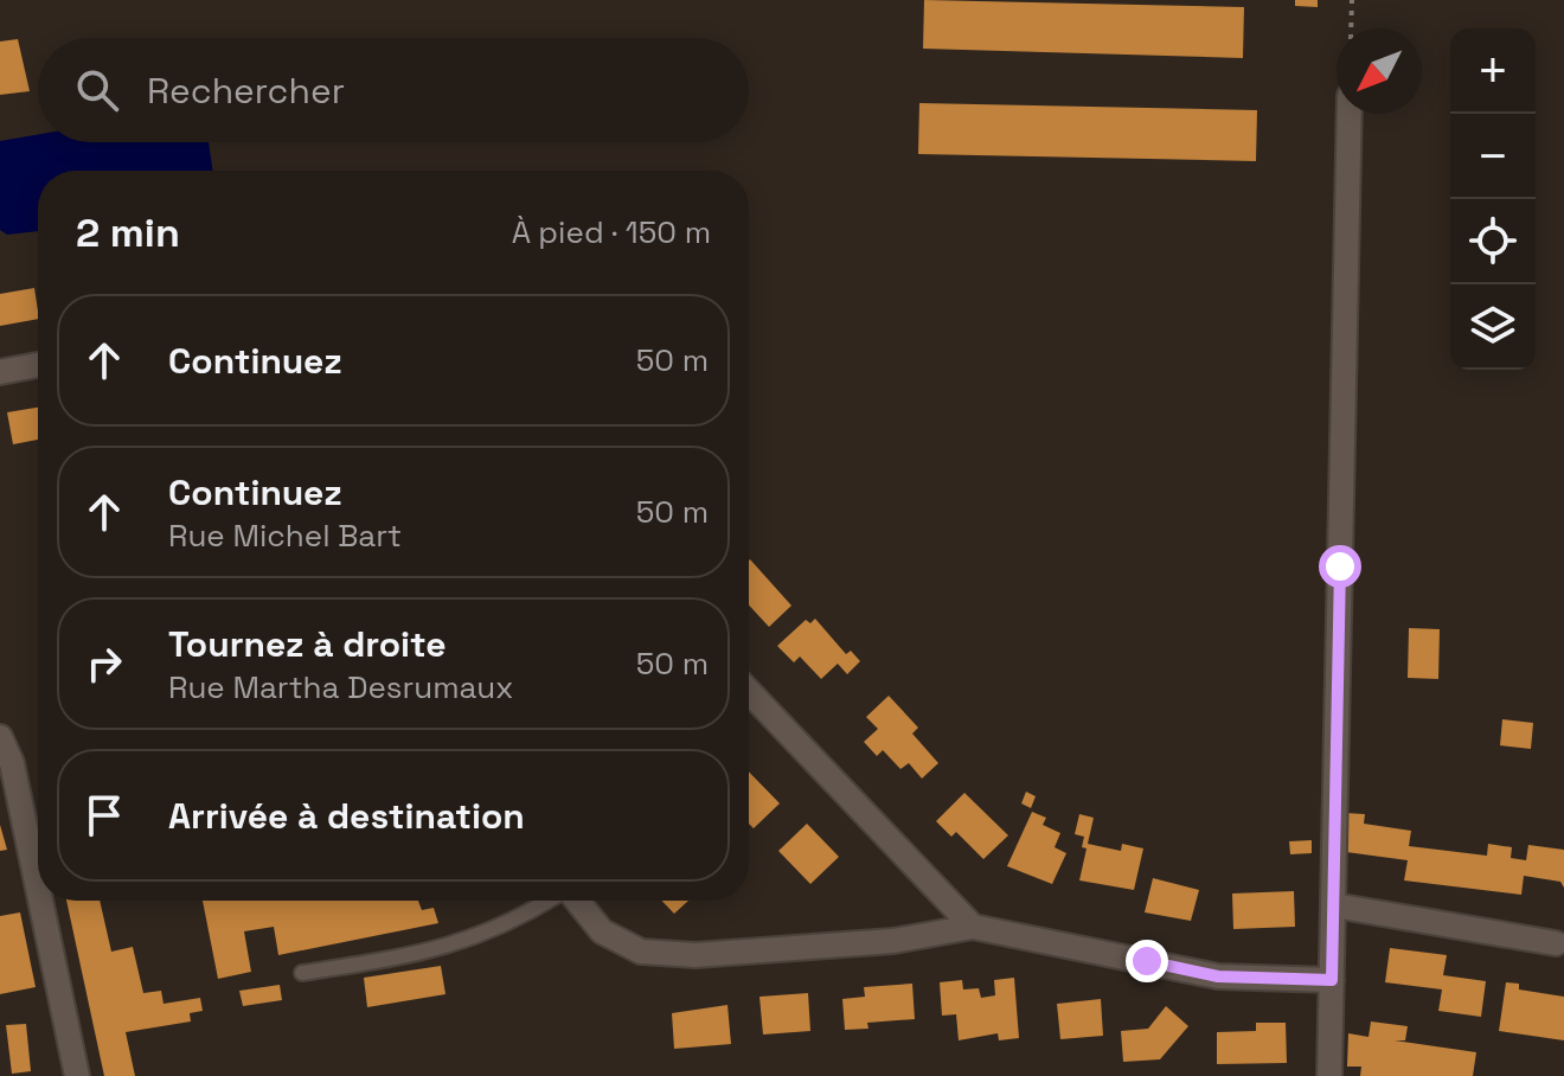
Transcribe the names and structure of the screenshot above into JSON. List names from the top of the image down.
{
  "north": "bottom left",
  "page": {
    "map_buttons": ["+", "−"],
    "search": "Rechercher",
    "heading": ["2 min", "À pied · 150 m"],
    "list": [
      ["Continuez", "50 m"],
      ["Continuez", "Rue Michel Bart", "50 m"],
      ["Tournez à droite", "Rue Martha Desrumaux", "50 m"],
      "Arrivée à destination"
    ]
  }
}
